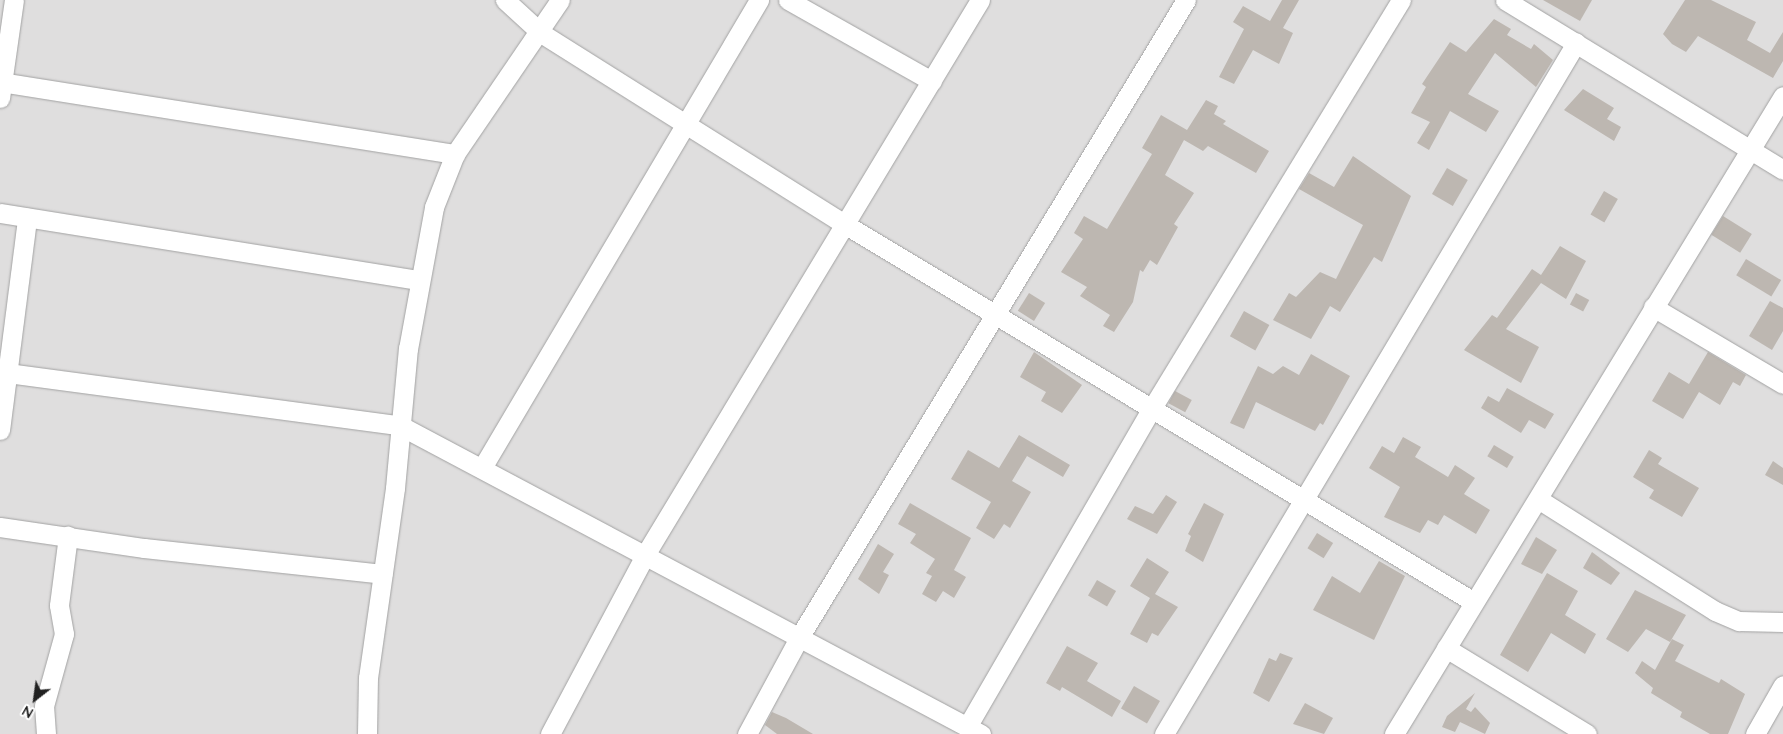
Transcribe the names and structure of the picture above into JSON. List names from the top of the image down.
{
  "north": "bottom left"
}
